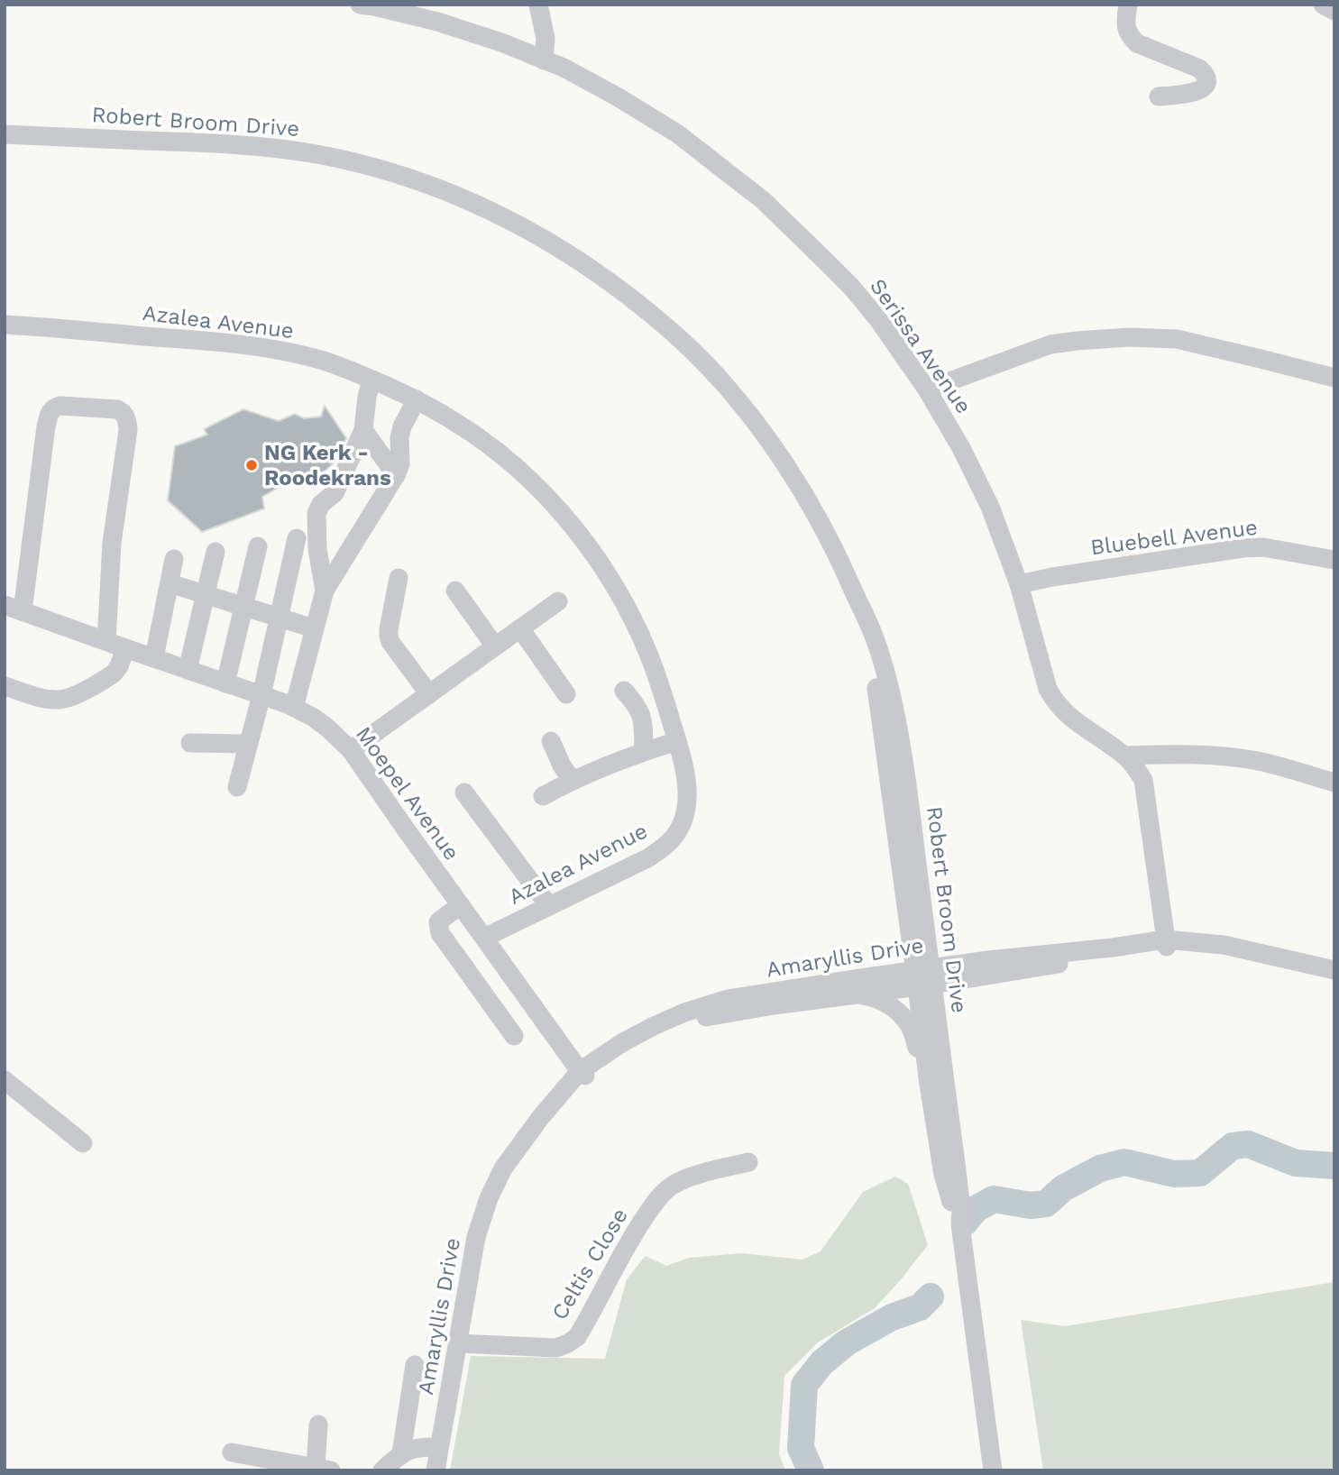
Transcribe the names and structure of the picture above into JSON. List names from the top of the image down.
{
  "streets": {
    "street": [
      "Robert Broom Drive",
      "Azalea Avenue",
      "Serissa Avenue",
      "Bluebell Avenue",
      "Moepel Avenue",
      "Amaryllis Drive",
      "Celtis Close"
    ]
  },
  "crossings": [
    ["Robert Broom Drive", "Amaryllis Drive"],
    ["Azalea Avenue", "Moepel Avenue"],
    ["Serissa Avenue", "Bluebell Avenue"],
    ["Serissa Avenue", "Amaryllis Drive"],
    ["Moepel Avenue", "Amaryllis Drive"],
    ["Amaryllis Drive", "Celtis Close"]
  ],
  "places": ["NG Kerk - Roodekrans"]
}
